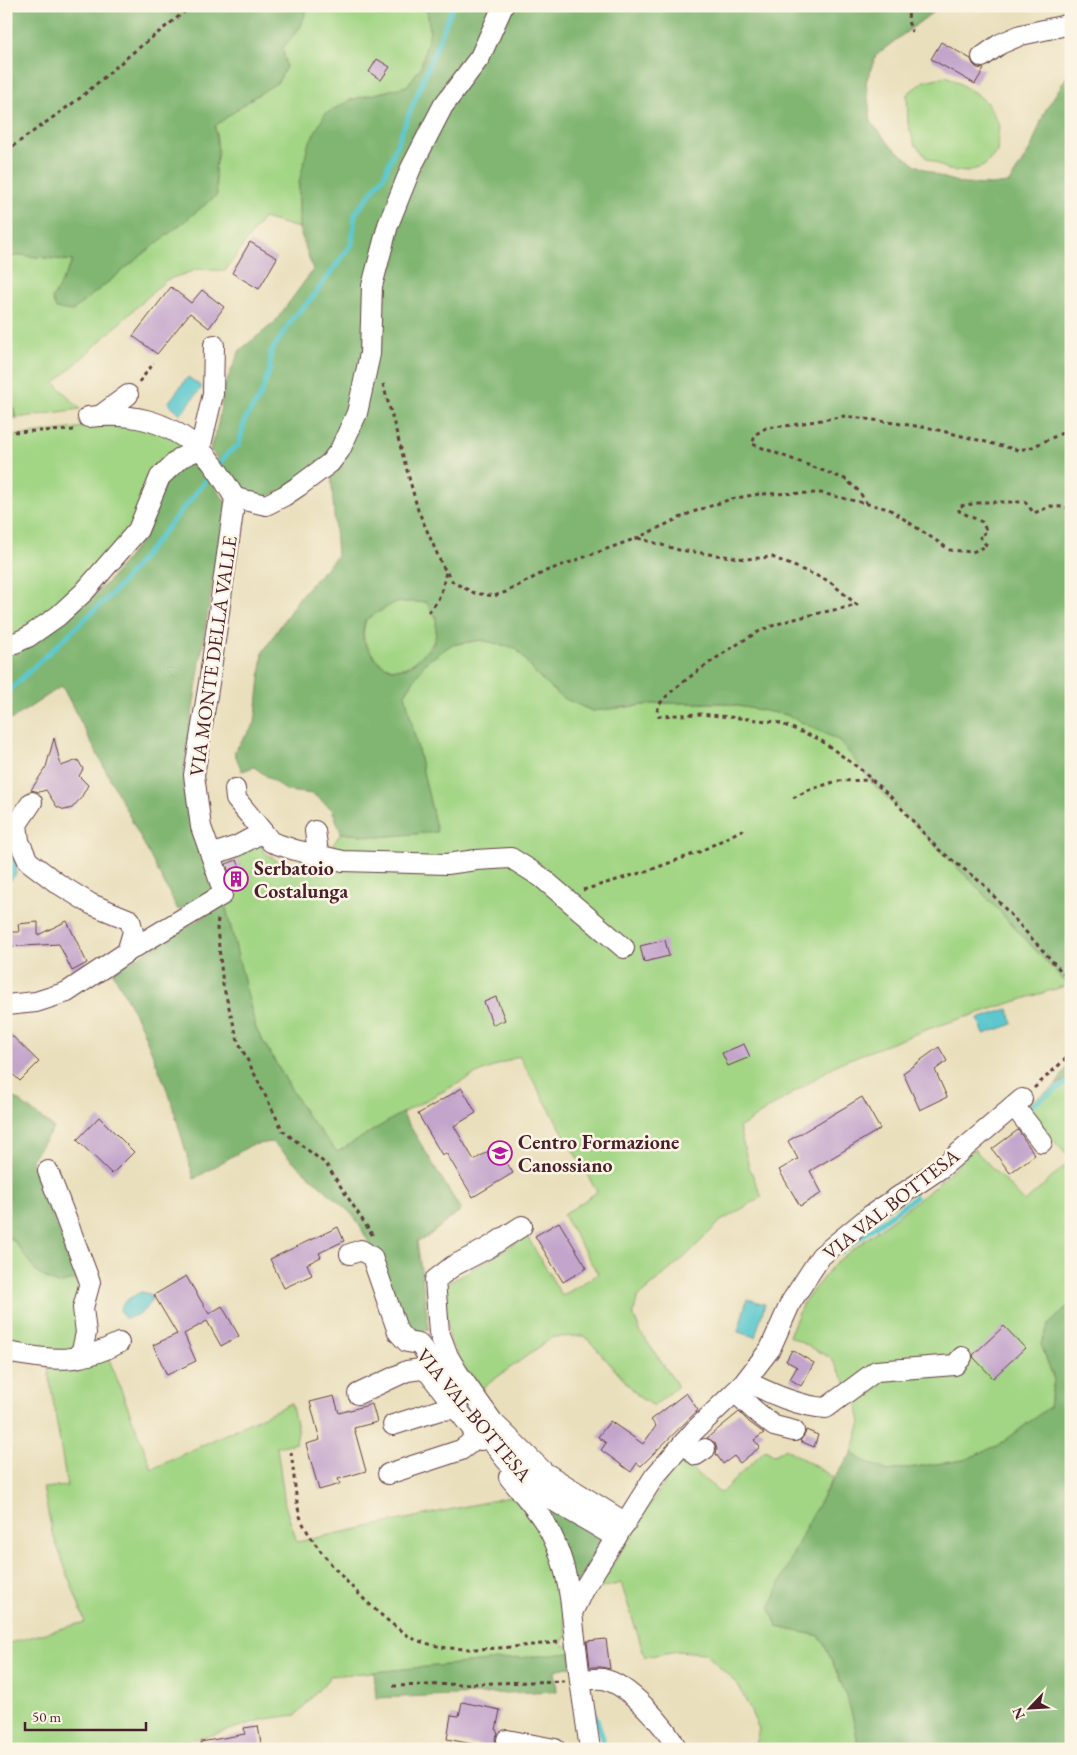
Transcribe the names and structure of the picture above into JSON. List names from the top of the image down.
{
  "streets": {
    "street": ["VIA MONTE DELLA VALLE", "VIA VAL BOTTESA"]
  },
  "places": {
    "building": ["Serbatoio Costalunga"],
    "school or university": ["Centro Formazione Canossiano"]
  },
  "scale_bar": "50 m",
  "north": "bottom left"
}
